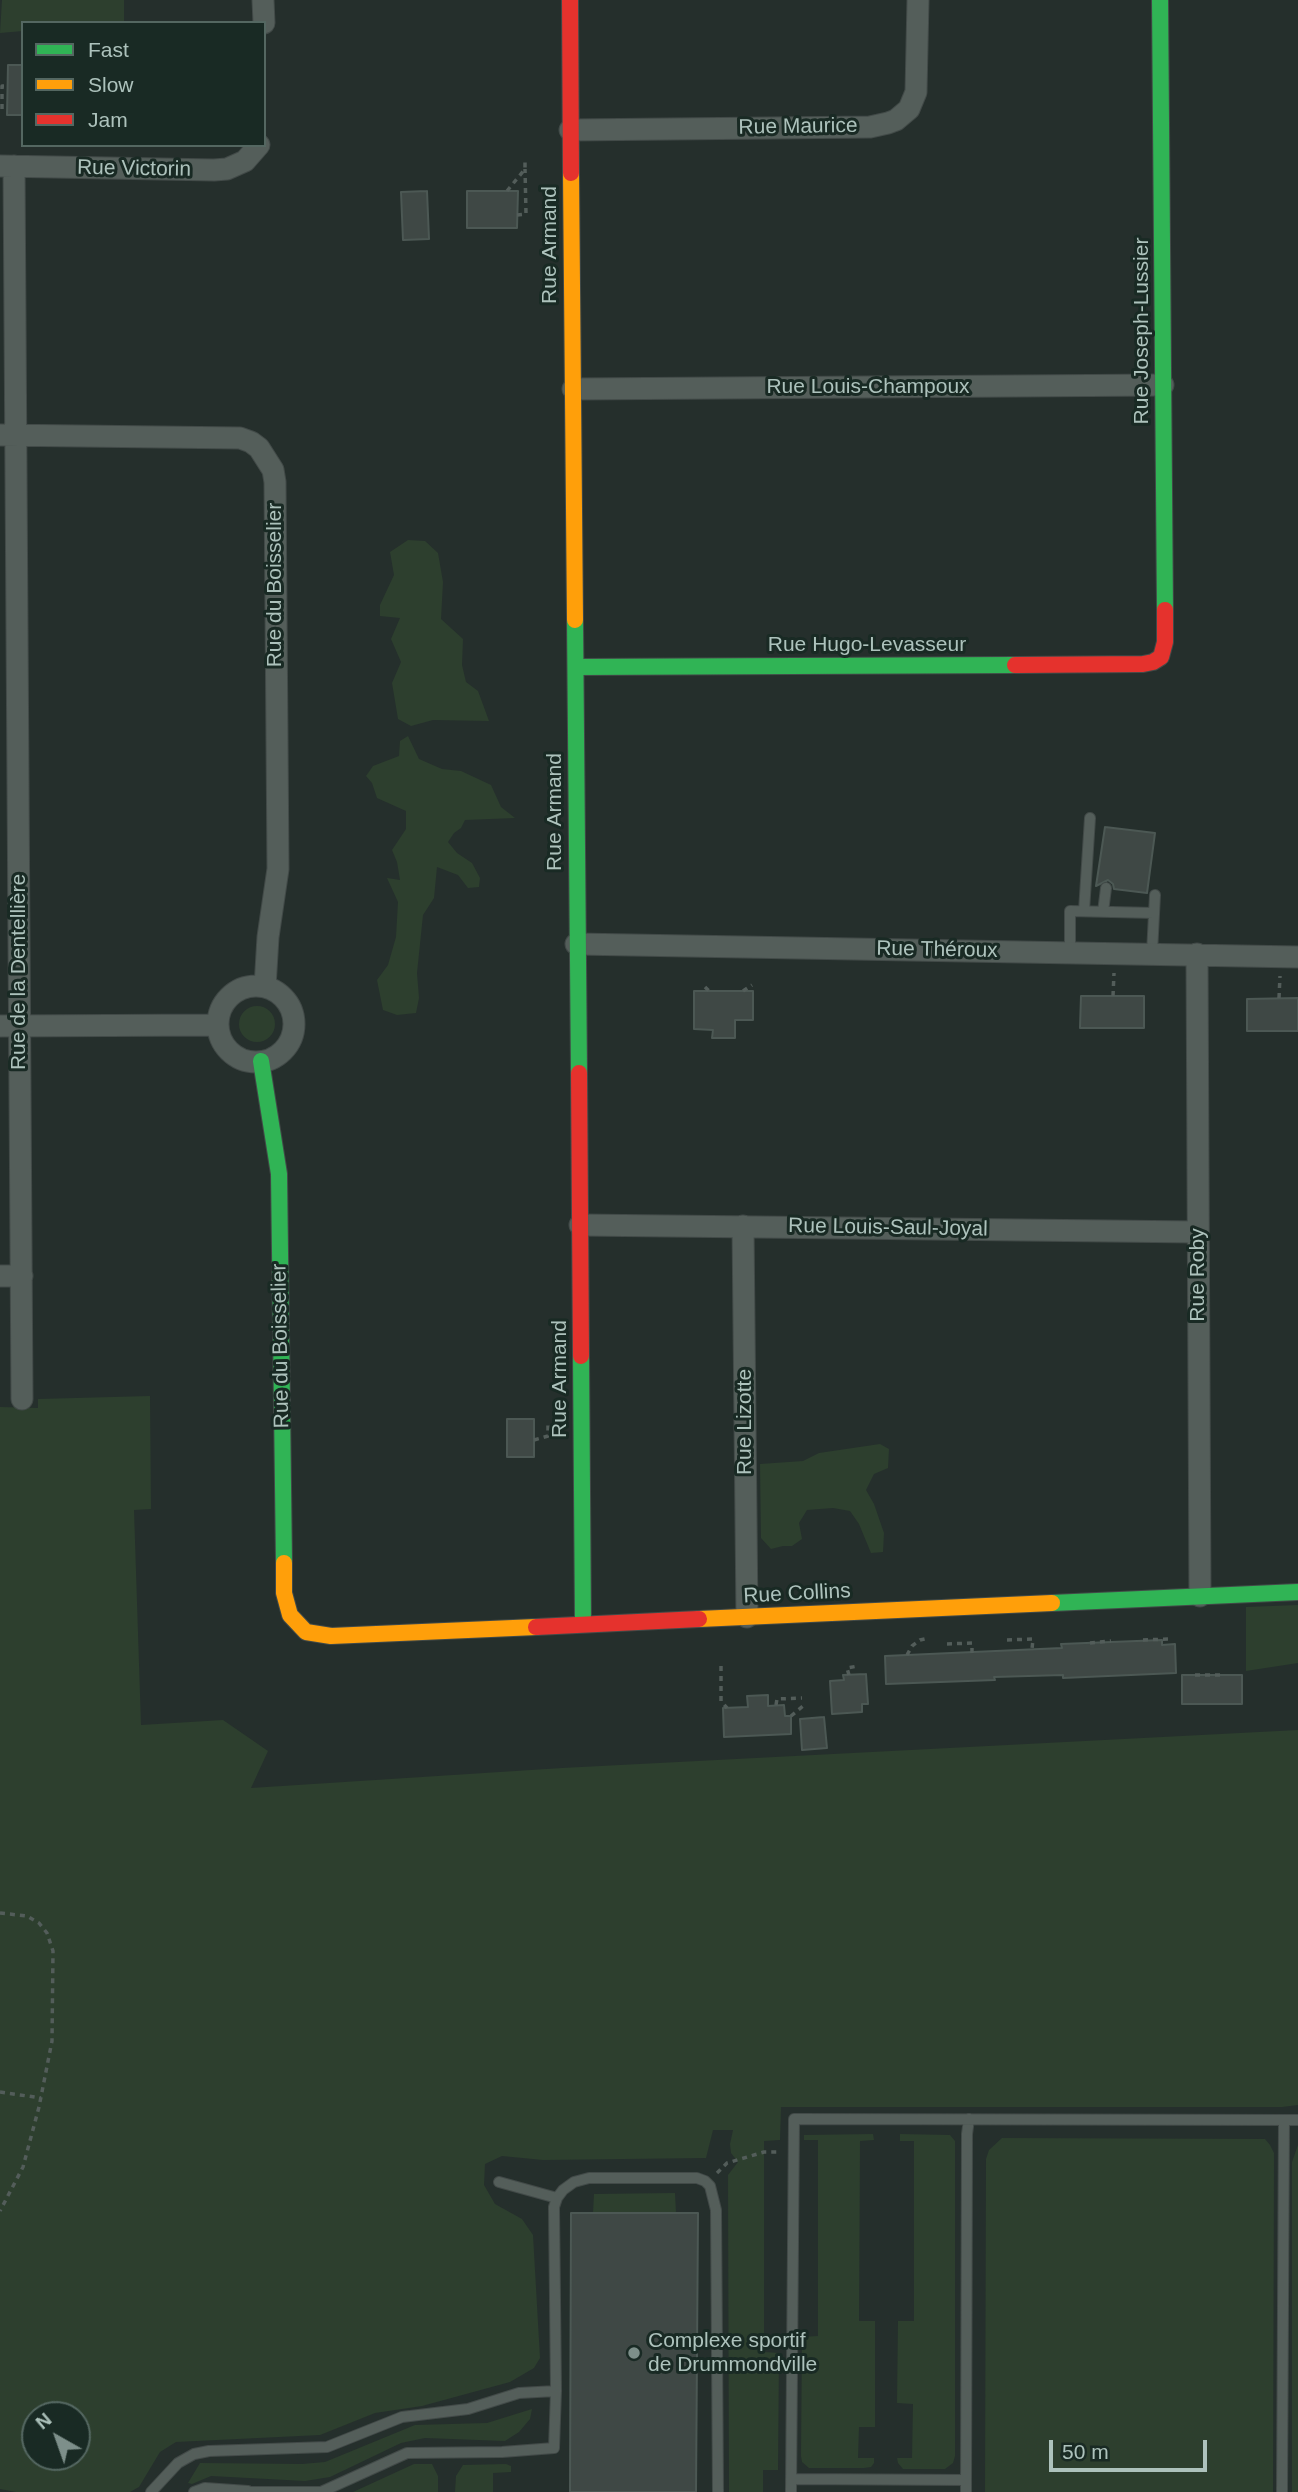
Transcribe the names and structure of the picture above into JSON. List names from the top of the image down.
{
  "streets": {
    "street": [
      "Rue Maurice",
      "Rue Victorin",
      "Rue Armand",
      "Rue Joseph-Lussier",
      "Rue Louis-Champoux",
      "Rue du Boisselier",
      "Rue Hugo-Levasseur",
      "Rue Théroux",
      "Rue de la Dentellière",
      "Rue Louis-Saul-Joyal",
      "Rue Roby",
      "Rue Lizotte",
      "Rue Collins"
    ]
  },
  "crossings": [
    ["Rue Maurice", "Rue Armand"],
    ["Rue Victorin", "Rue de la Dentellière"],
    ["Rue Armand", "Rue Louis-Champoux"],
    ["Rue Armand", "Rue Hugo-Levasseur"],
    ["Rue Armand", "Rue Théroux"],
    ["Rue Armand", "Rue Louis-Saul-Joyal"],
    ["Rue Armand", "Rue Collins"],
    ["Rue Joseph-Lussier", "Rue Louis-Champoux"],
    ["Rue Joseph-Lussier", "Rue Hugo-Levasseur"],
    ["Rue du Boisselier", "Rue de la Dentellière"],
    ["Rue du Boisselier", "Rue Collins"],
    ["Rue Théroux", "Rue Roby"],
    ["Rue Louis-Saul-Joyal", "Rue Roby"],
    ["Rue Louis-Saul-Joyal", "Rue Lizotte"],
    ["Rue Roby", "Rue Collins"],
    ["Rue Lizotte", "Rue Collins"]
  ],
  "places": ["Complexe sportif de Drummondville"],
  "legend": ["Fast", "Slow", "Jam"],
  "scale_bar": "50 m",
  "north": "top left"
}
